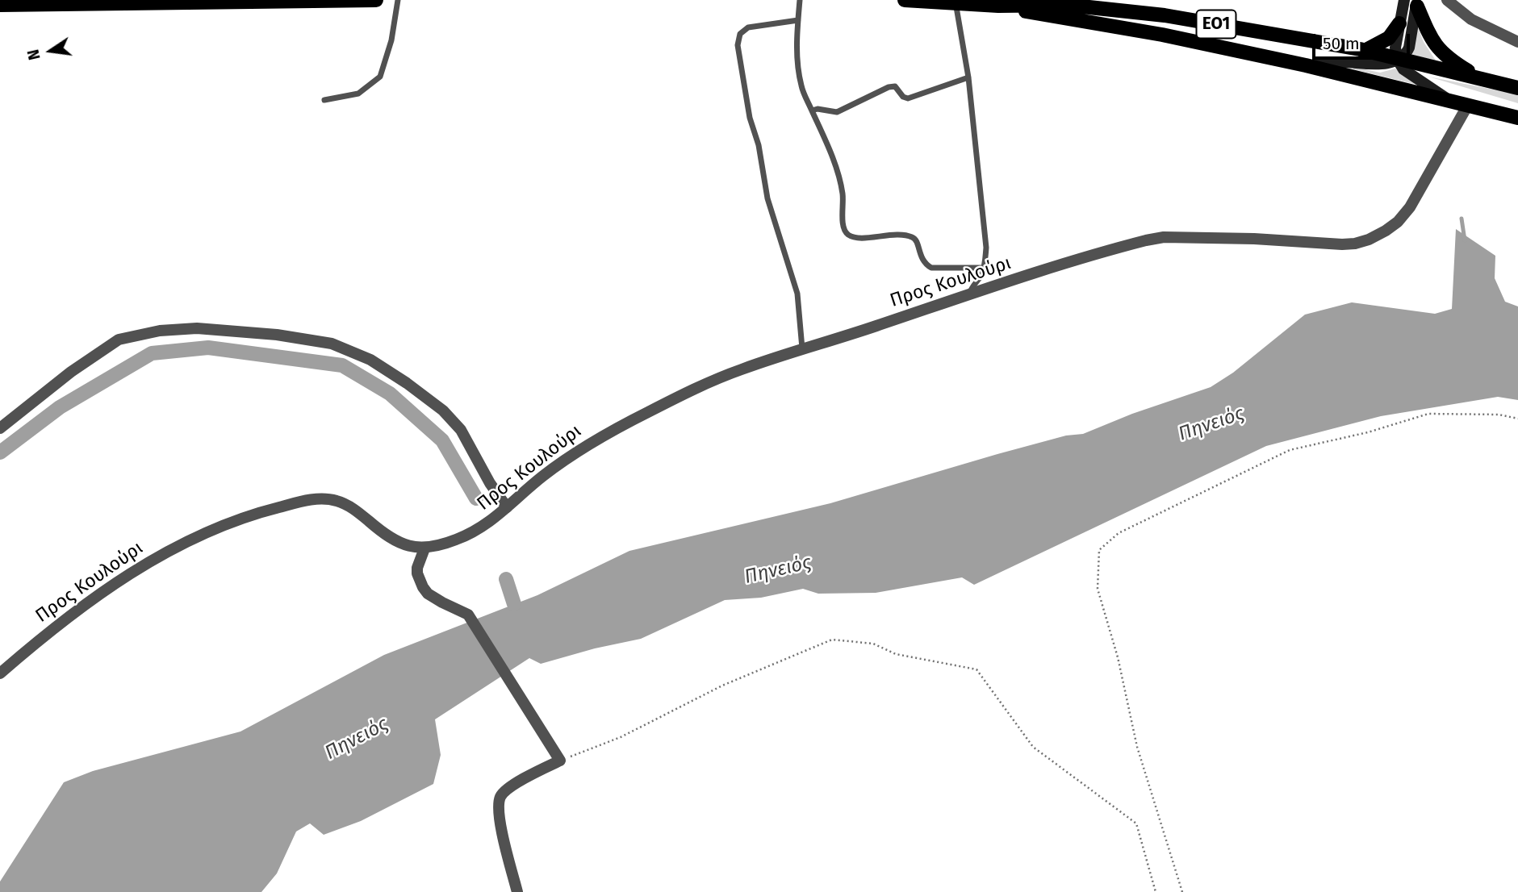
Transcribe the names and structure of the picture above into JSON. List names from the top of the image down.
{
  "streets": {
    "main road": ["ΕΟ1"],
    "street": ["Προς Κουλούρι"]
  },
  "crossings": [
    ["ΕΟ1", "Προς Κουλούρι"]
  ],
  "water": ["Πηνειός"],
  "scale_bar": "50 m",
  "north": "left"
}
